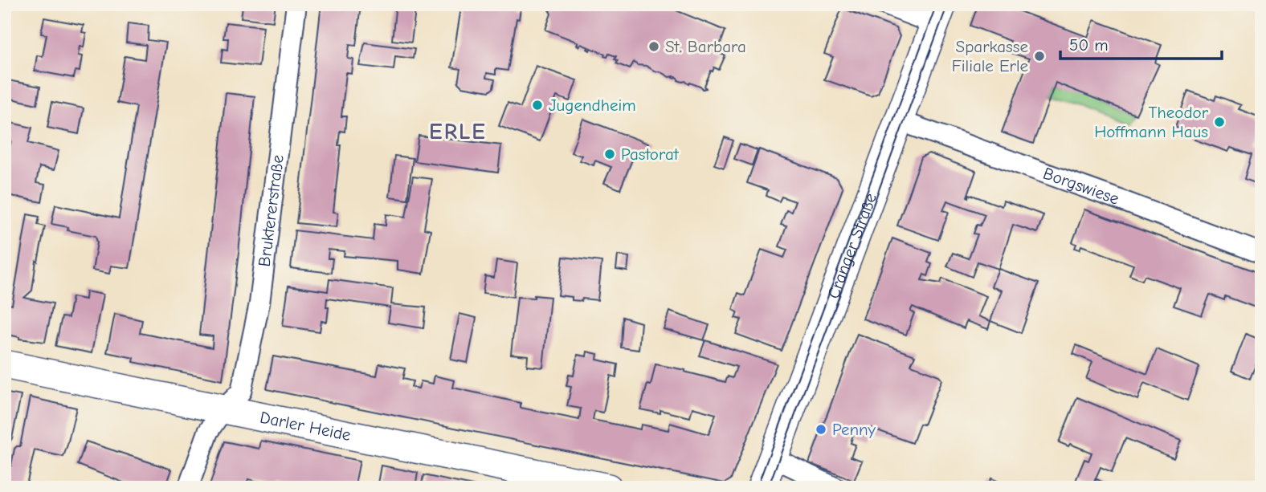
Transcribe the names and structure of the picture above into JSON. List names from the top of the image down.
{
  "streets": {
    "street": [
      "Borgswiese",
      "Bruktererstraße",
      "Cranger Straße",
      "Darler Heide"
    ]
  },
  "crossings": [
    ["Borgswiese", "Cranger Straße"],
    ["Bruktererstraße", "Darler Heide"]
  ],
  "districts": ["ERLE"],
  "places": [
    "St. Barbara",
    "Sparkasse Filiale Erle",
    "Jugendheim",
    "Theodor Hoffmann Haus",
    "Pastorat",
    "Penny"
  ],
  "scale_bar": "50 m"
}
